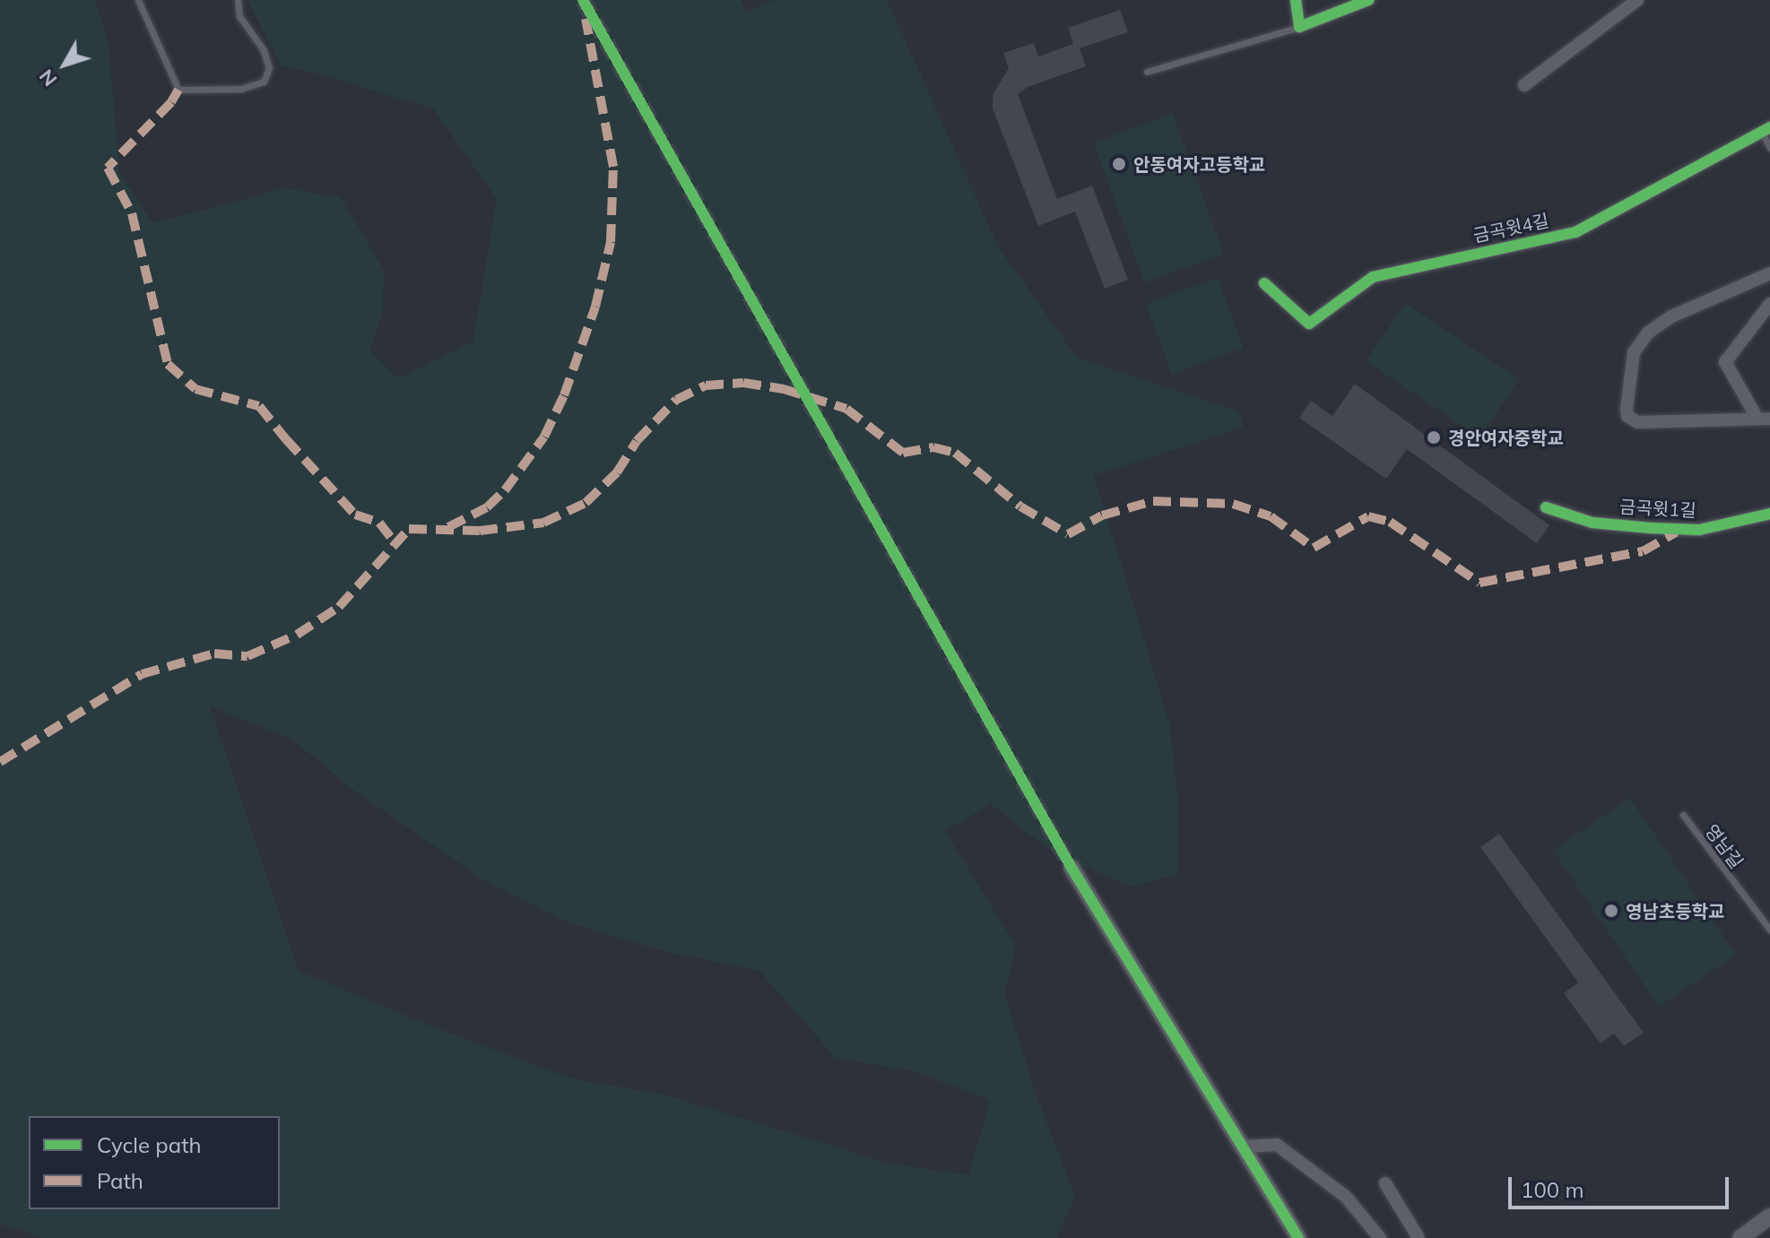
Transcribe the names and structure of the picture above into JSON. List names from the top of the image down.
{
  "streets": {
    "street": ["금곡윗4길", "금곡윗1길"],
    "lane": ["영남길"]
  },
  "places": ["안동여자고등학교", "경안여자중학교", "영남초등학교"],
  "legend": ["Cycle path", "Path"],
  "scale_bar": "100 m",
  "north": "bottom left"
}
